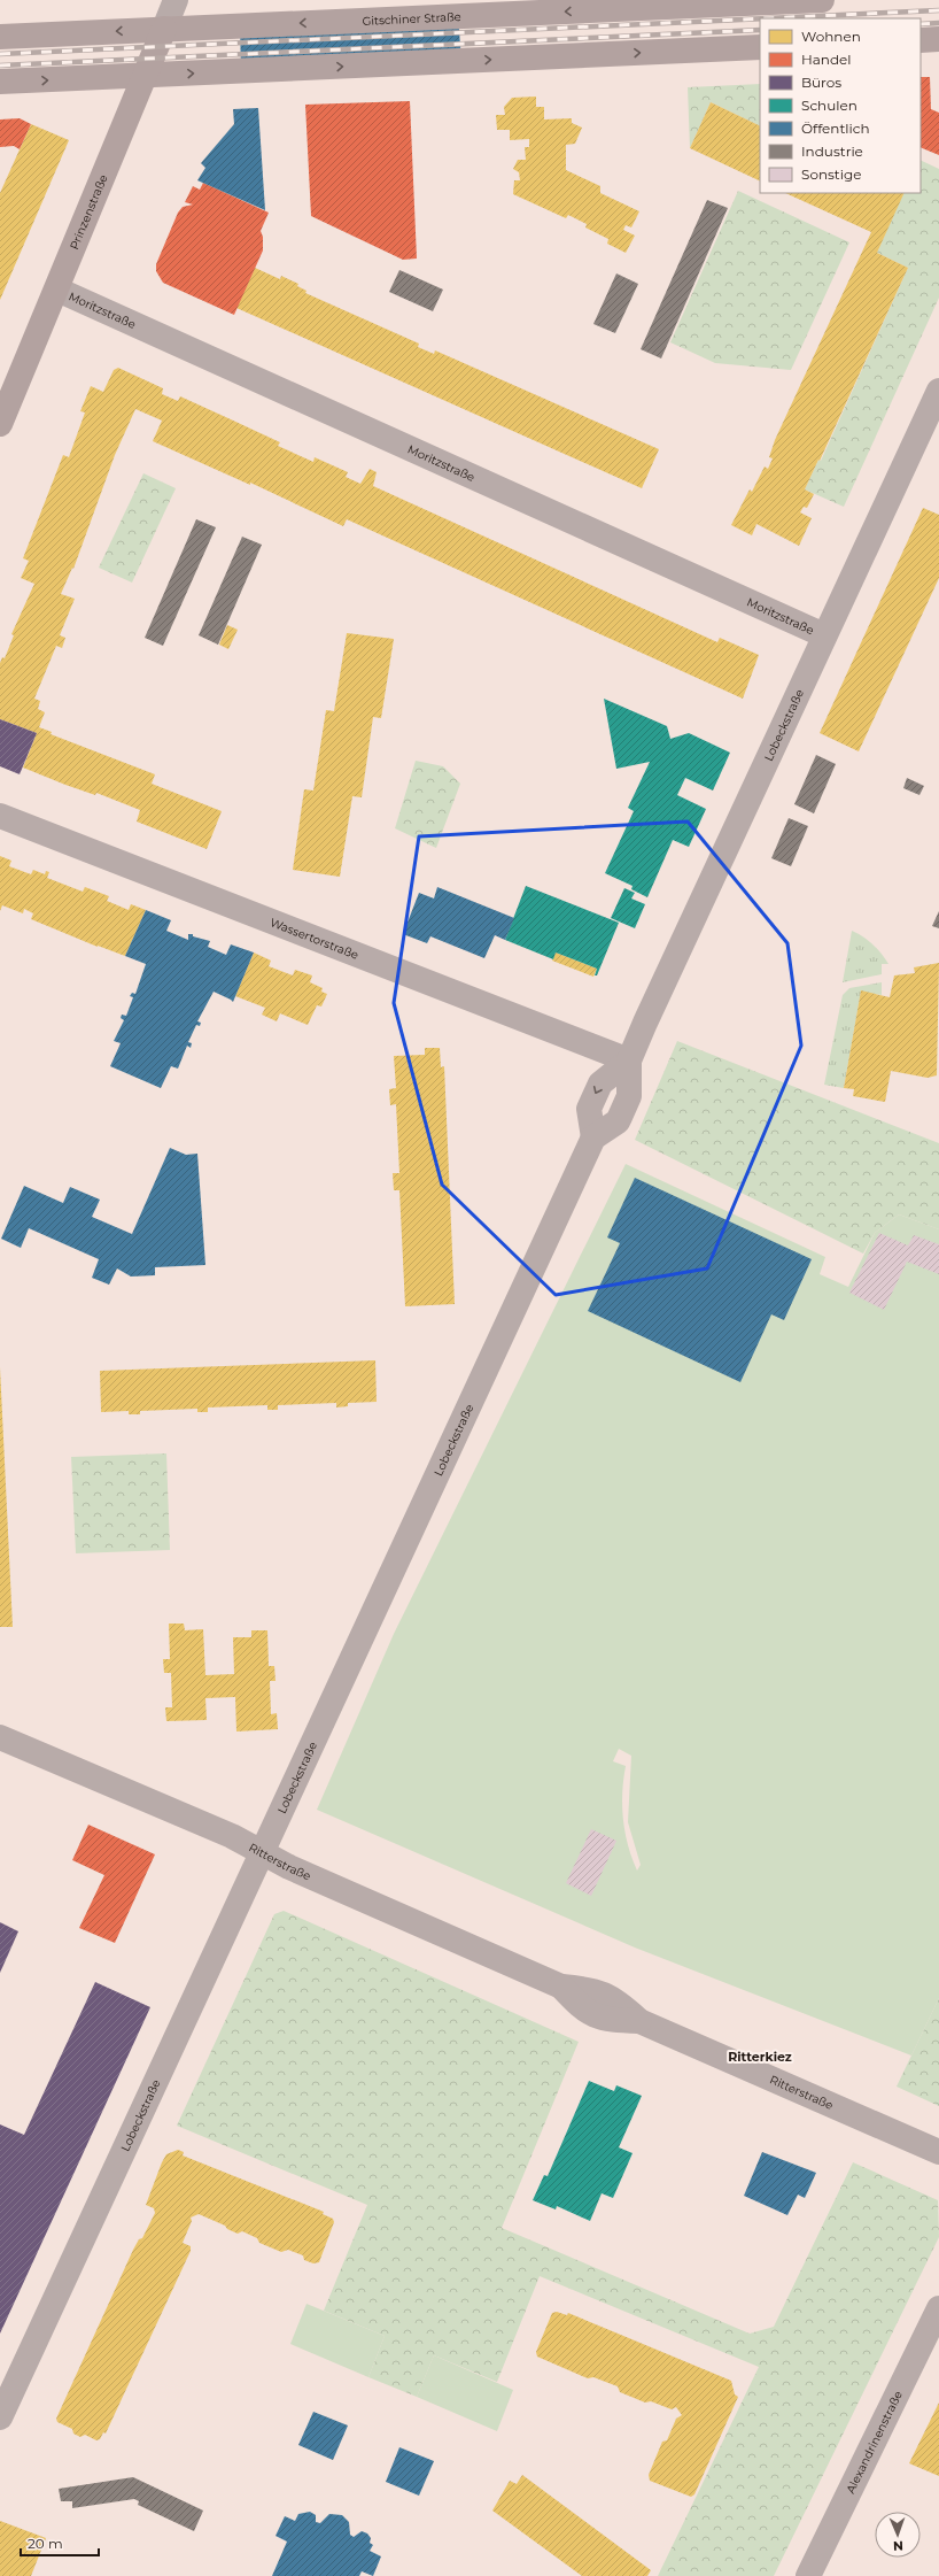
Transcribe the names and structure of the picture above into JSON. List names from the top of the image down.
{
  "streets": {
    "main road": ["Gitschiner Straße", "Prinzenstraße"],
    "street": [
      "Moritzstraße",
      "Lobeckstraße",
      "Wassertorstraße",
      "Ritterstraße",
      "Alexandrinenstraße"
    ]
  },
  "crossings": [
    ["Gitschiner Straße", "Prinzenstraße"],
    ["Prinzenstraße", "Moritzstraße"],
    ["Moritzstraße", "Lobeckstraße"],
    ["Lobeckstraße", "Wassertorstraße"],
    ["Lobeckstraße", "Ritterstraße"]
  ],
  "districts": ["Ritterkiez"],
  "legend": [
    "Wohnen",
    "Handel",
    "Büros",
    "Schulen",
    "Öffentlich",
    "Industrie",
    "Sonstige"
  ],
  "scale_bar": "20 m",
  "north": "bottom"
}
